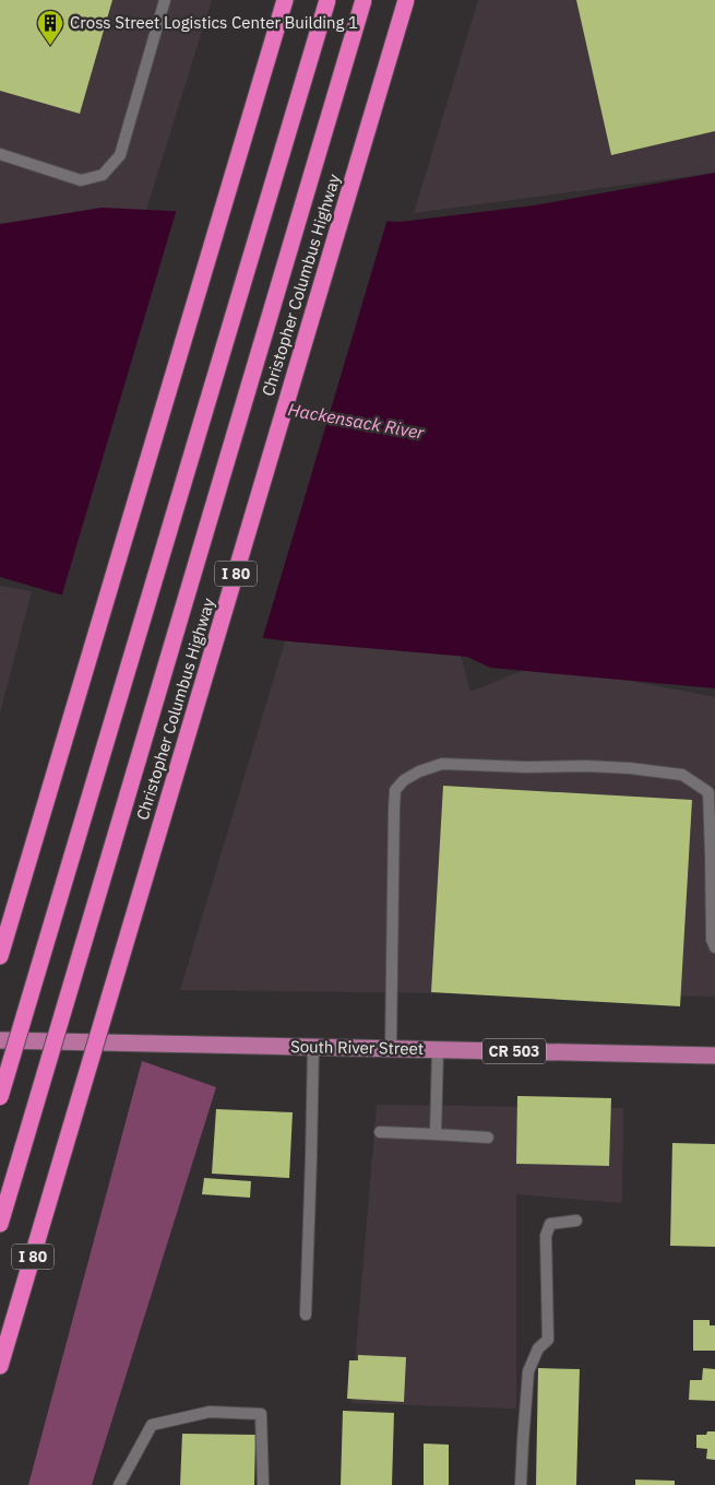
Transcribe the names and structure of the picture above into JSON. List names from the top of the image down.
{
  "streets": {
    "highway": ["Christopher Columbus Highway", "I 80"],
    "main road": ["South River Street", "CR 503"]
  },
  "water": ["Hackensack River"],
  "places": {
    "building": ["Cross Street Logistics Center Building 1"]
  }
}
